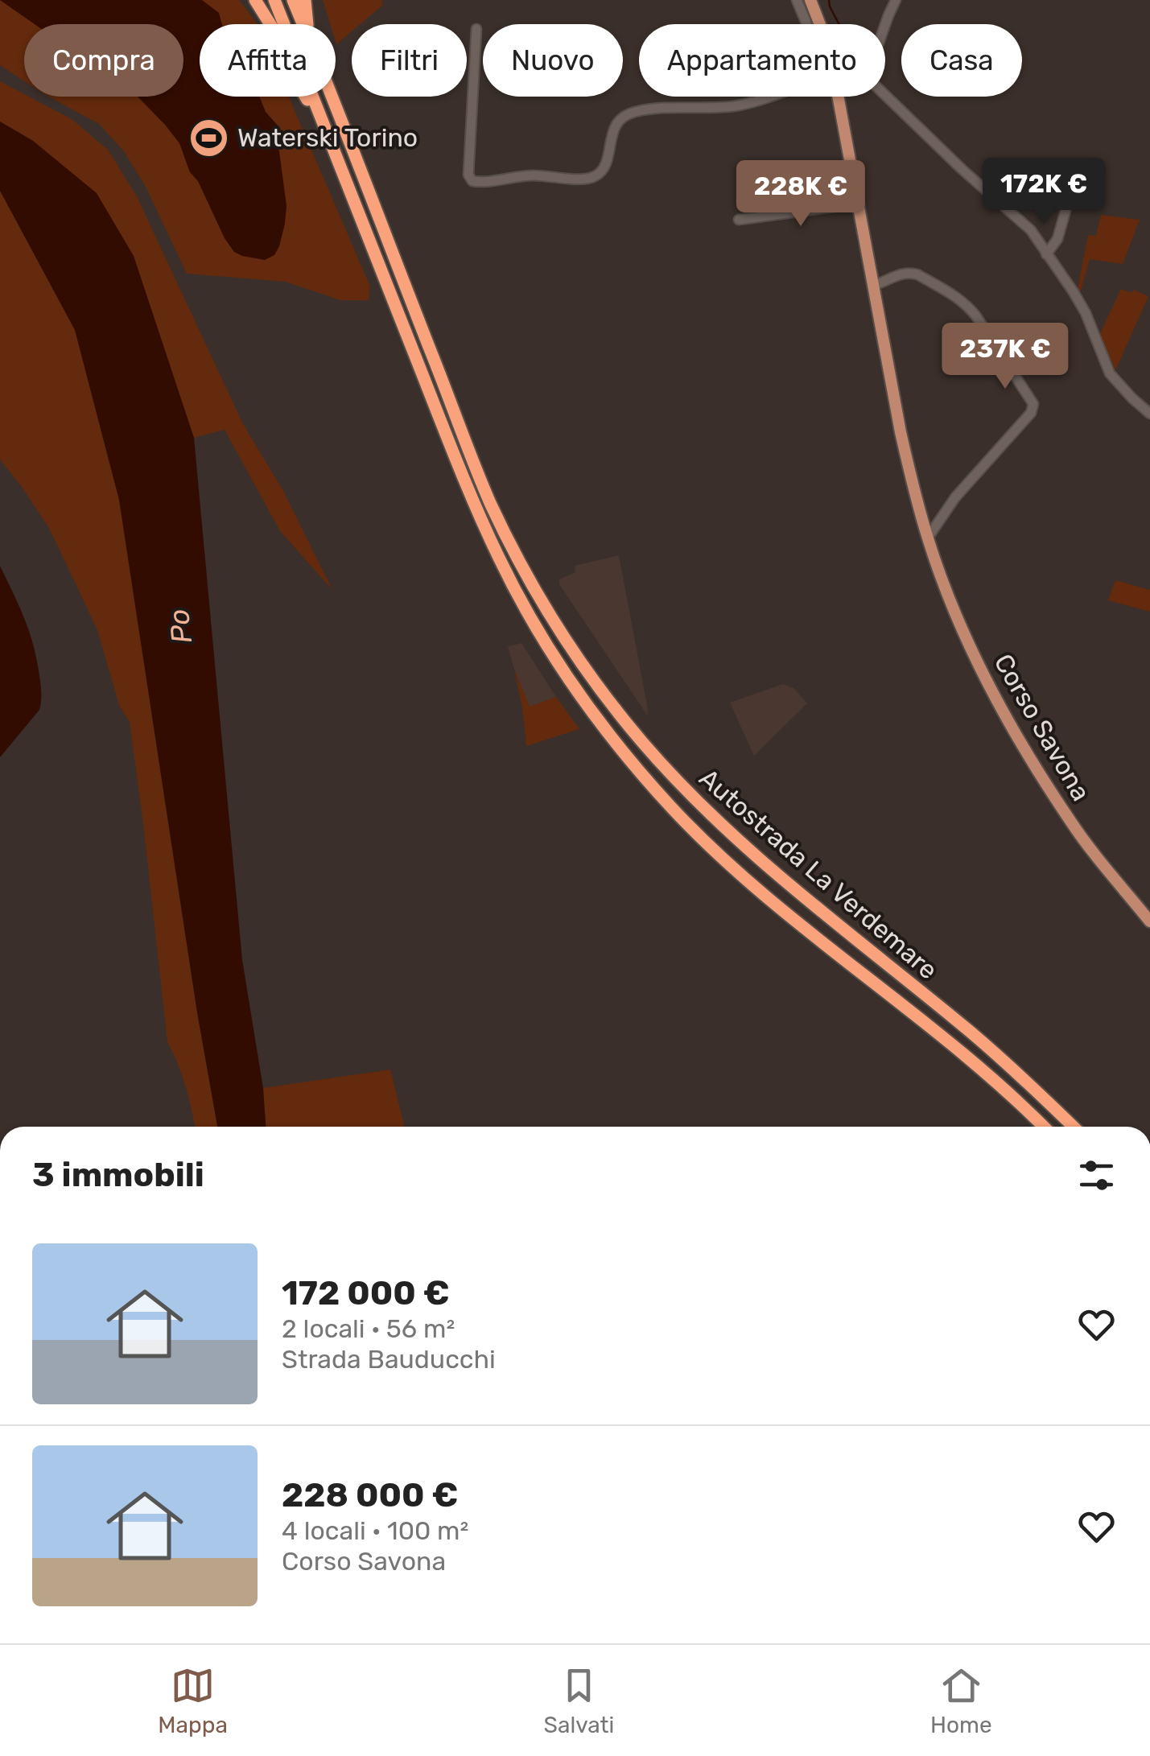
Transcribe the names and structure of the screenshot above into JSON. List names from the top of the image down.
{
  "streets": {
    "highway": ["Autostrada La Verdemare"],
    "main road": ["Corso Savona"]
  },
  "water": ["Po"],
  "places": {
    "sports": ["Waterski Torino"]
  },
  "page": {
    "chip": [
      "Compra",
      "Affitta",
      "Filtri",
      "Nuovo",
      "Appartamento",
      "Casa"
    ],
    "price": ["172K €", "228K €", "237K €"],
    "heading": "3 immobili",
    "list": [
      {
        "name": "172 000 €",
        "note": "2 locali · 56 m² · Strada Bauducchi"
      },
      {
        "name": "228 000 €",
        "note": "4 locali · 100 m² · Corso Savona"
      }
    ],
    "tabs": ["Mappa", "Salvati", "Home"]
  }
}
